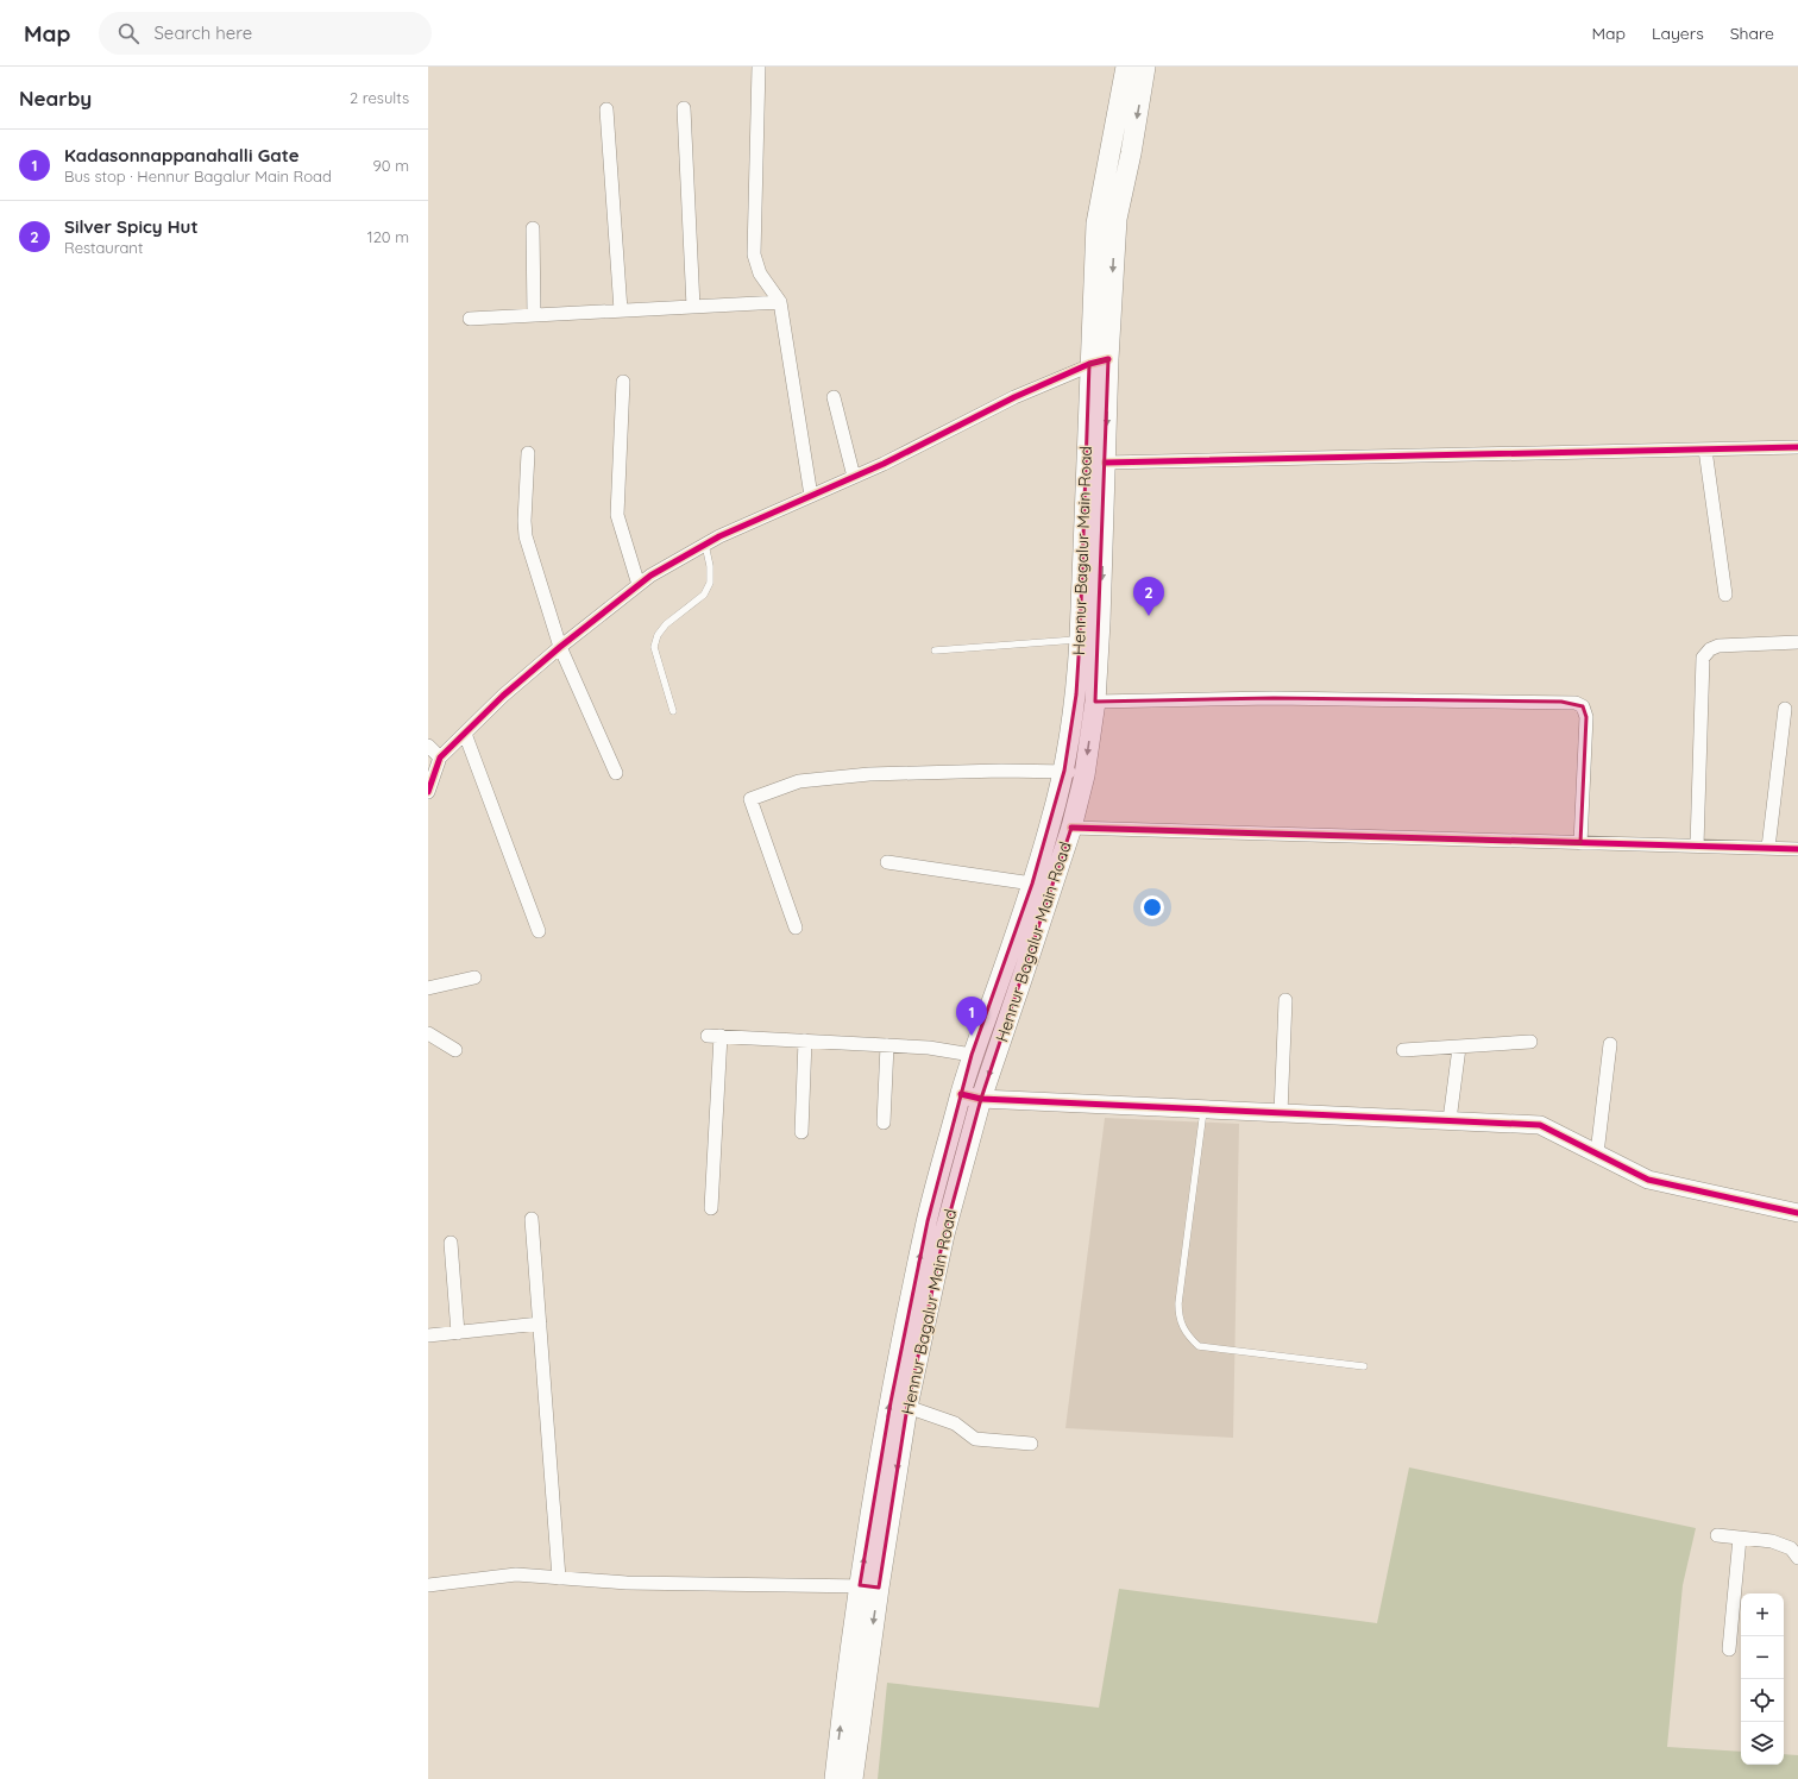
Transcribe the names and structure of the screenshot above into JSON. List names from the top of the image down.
{
  "streets": {
    "main road": ["Hennur Bagalur Main Road"]
  },
  "page": {
    "header": "Map",
    "search": "Search here",
    "nav": ["Map", "Layers", "Share"],
    "heading": ["Nearby", "2 results"],
    "list": [
      {
        "mark": "1",
        "name": "Kadasonnappanahalli Gate",
        "note": "Bus stop · Hennur Bagalur Main Road",
        "value": "90 m"
      },
      {
        "mark": "2",
        "name": "Silver Spicy Hut",
        "note": "Restaurant",
        "value": "120 m"
      }
    ],
    "pins": ["2", "1"],
    "map_buttons": ["+", "−"]
  }
}
